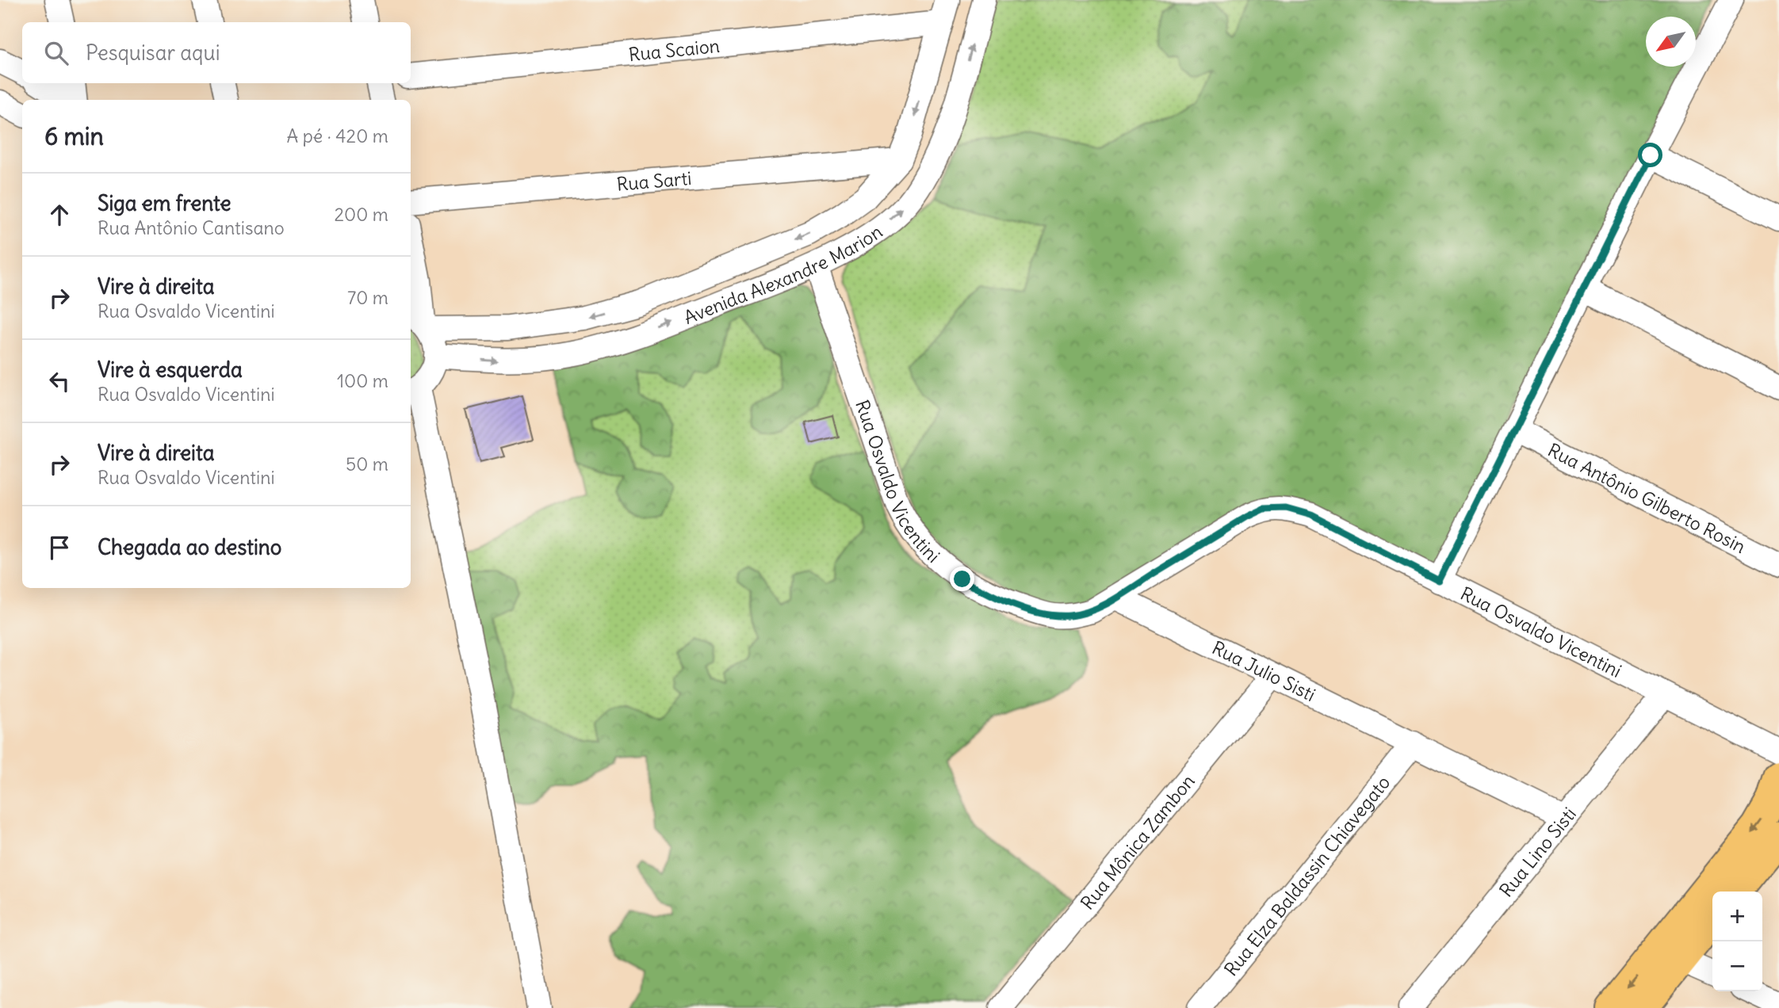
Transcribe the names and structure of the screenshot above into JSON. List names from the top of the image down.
{
  "streets": {
    "street": [
      "Rua Scaion",
      "Rua Sarti",
      "Avenida Alexandre Marion",
      "Rua Osvaldo Vicentini",
      "Rua Antônio Gilberto Rosin",
      "Rua Julio Sisti",
      "Rua Mônica Zambon",
      "Rua Lino Sisti",
      "Rua Elza Baldassin Chiavegato"
    ]
  },
  "crossings": [
    ["Rua Scaion", "Avenida Alexandre Marion"],
    ["Rua Sarti", "Avenida Alexandre Marion"],
    ["Avenida Alexandre Marion", "Rua Osvaldo Vicentini"],
    ["Rua Osvaldo Vicentini", "Rua Julio Sisti"],
    ["Rua Osvaldo Vicentini", "Rua Lino Sisti"],
    ["Rua Julio Sisti", "Rua Mônica Zambon"],
    ["Rua Julio Sisti", "Rua Lino Sisti"],
    ["Rua Julio Sisti", "Rua Elza Baldassin Chiavegato"]
  ],
  "north": "bottom left",
  "page": {
    "search": "Pesquisar aqui",
    "heading": ["6 min", "A pé · 420 m"],
    "list": [
      ["Siga em frente", "Rua Antônio Cantisano", "200 m"],
      ["Vire à direita", "Rua Osvaldo Vicentini", "70 m"],
      ["Vire à esquerda", "Rua Osvaldo Vicentini", "100 m"],
      ["Vire à direita", "Rua Osvaldo Vicentini", "50 m"],
      "Chegada ao destino"
    ],
    "map_buttons": ["+", "−"]
  }
}
